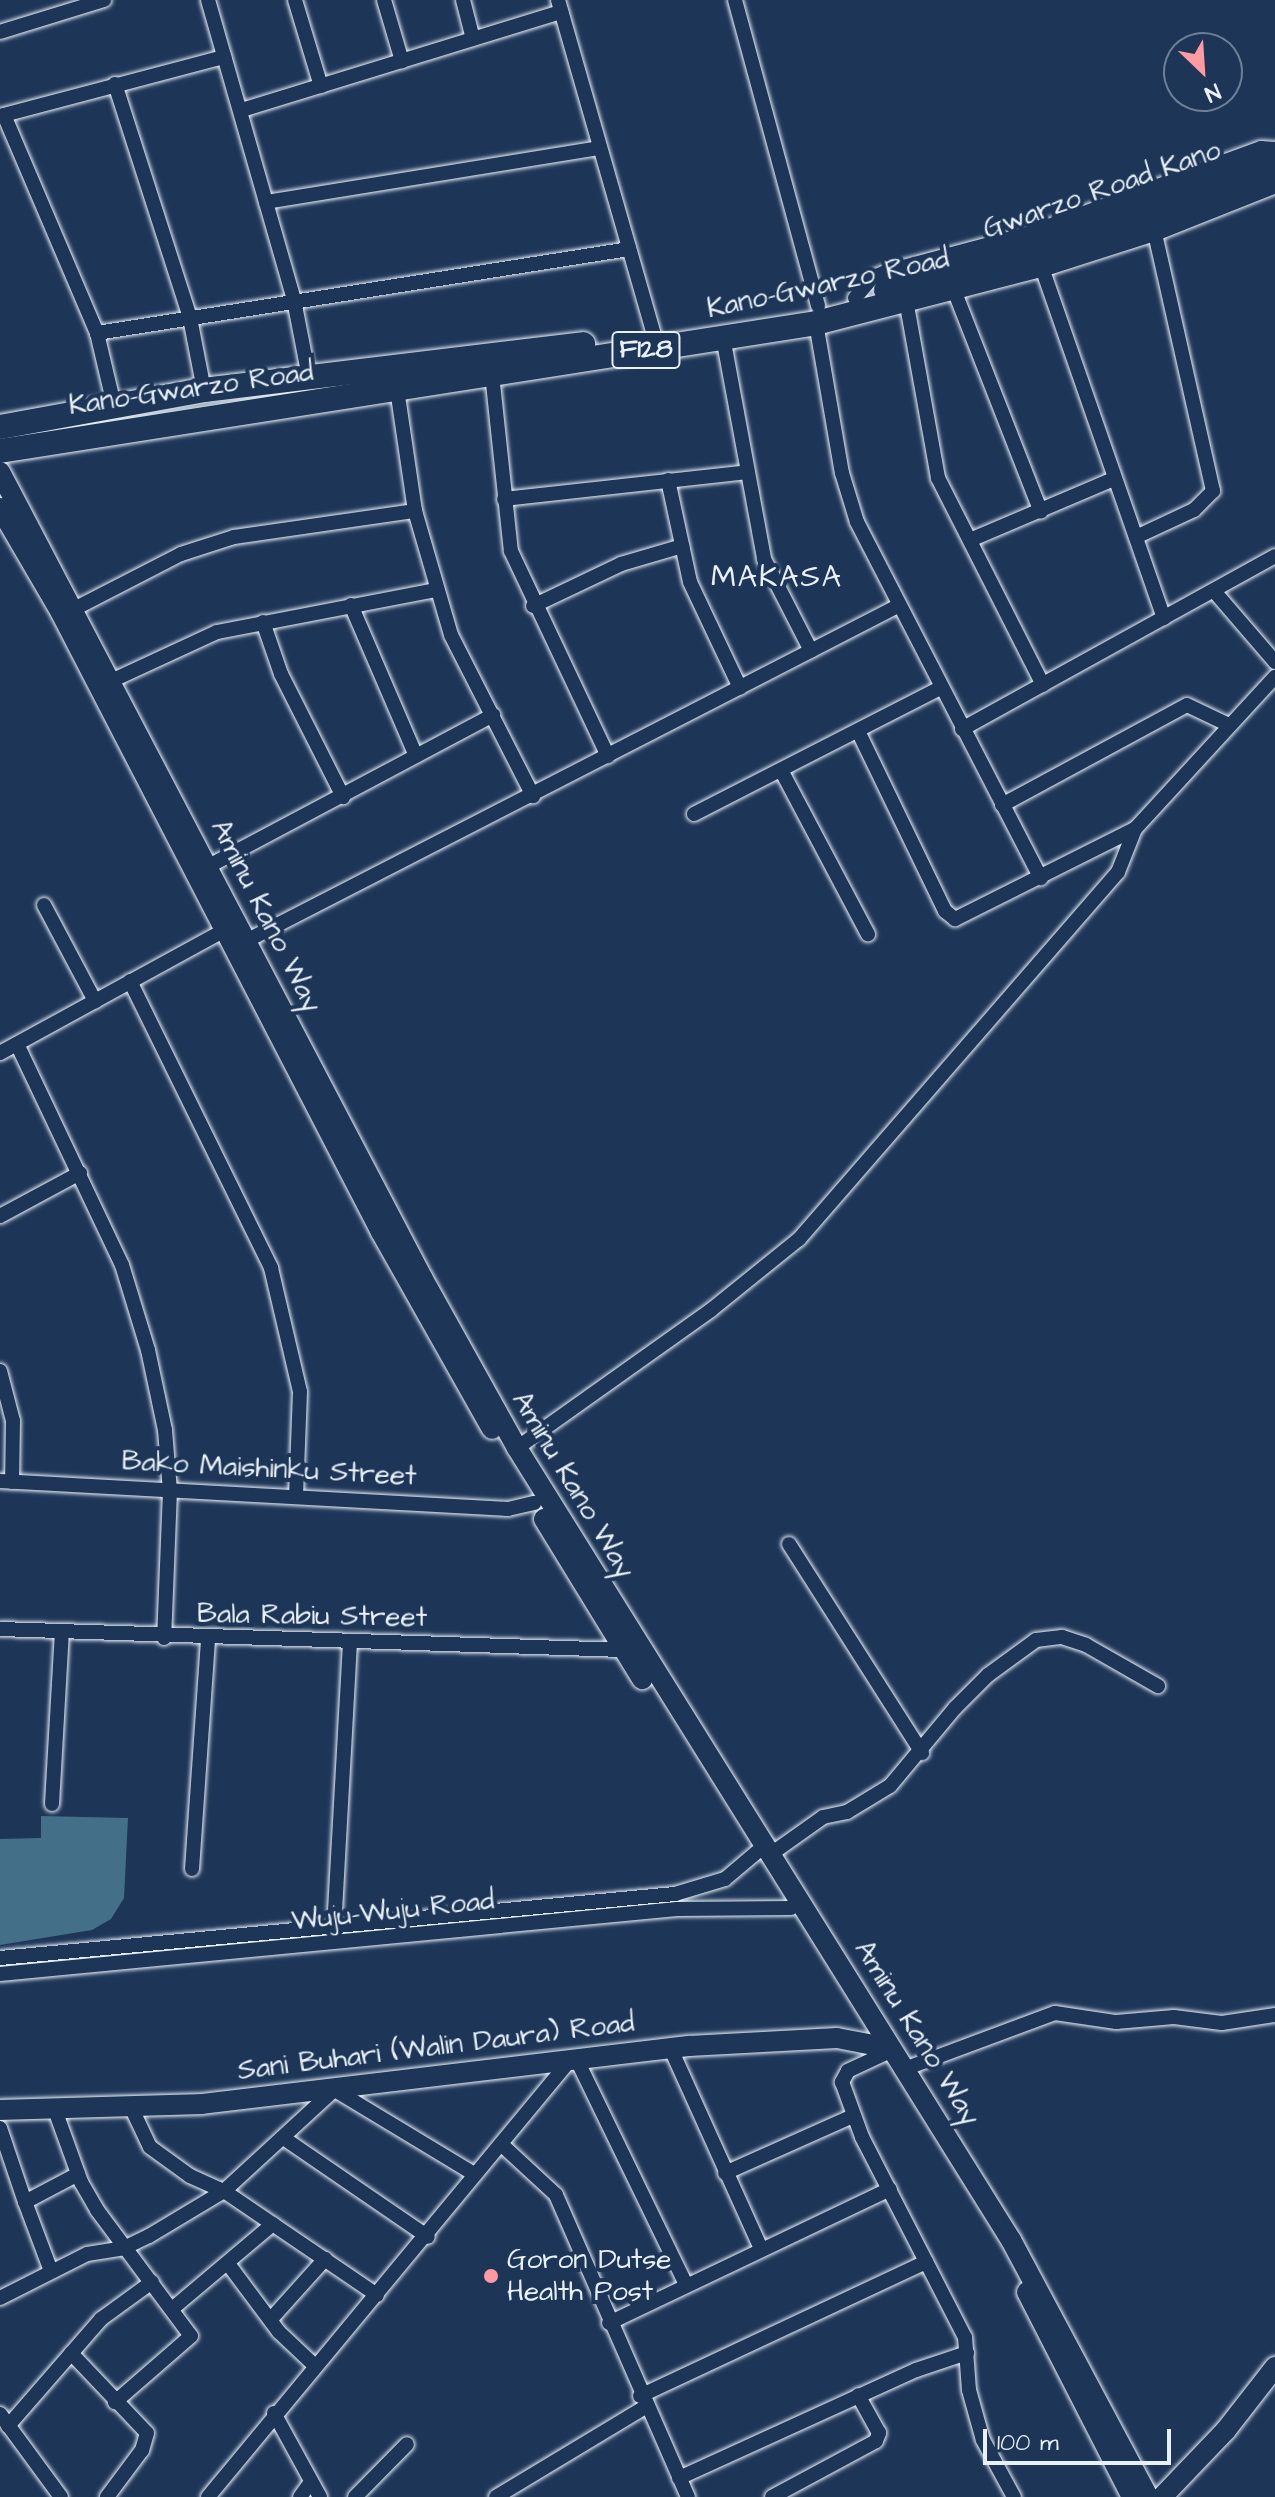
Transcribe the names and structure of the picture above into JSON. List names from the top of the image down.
{
  "streets": {
    "main road": [
      "Gwarzo Road Kano",
      "Kano-Gwarzo Road",
      "F128",
      "Aminu Kano Way",
      "Sani Buhari (Walin Daura) Road"
    ],
    "street": ["Bako Maishinku Street", "Bala Rabiu Street", "Wuju-Wuju Road"]
  },
  "crossings": [
    ["Gwarzo Road Kano", "Kano-Gwarzo Road"],
    ["Aminu Kano Way", "Bako Maishinku Street"],
    ["Aminu Kano Way", "Bala Rabiu Street"],
    ["Aminu Kano Way", "Wuju-Wuju Road"],
    ["Aminu Kano Way", "Sani Buhari (Walin Daura) Road"]
  ],
  "districts": ["MAKASA"],
  "places": ["Goron Dutse Health Post"],
  "scale_bar": "100 m",
  "north": "bottom right"
}
